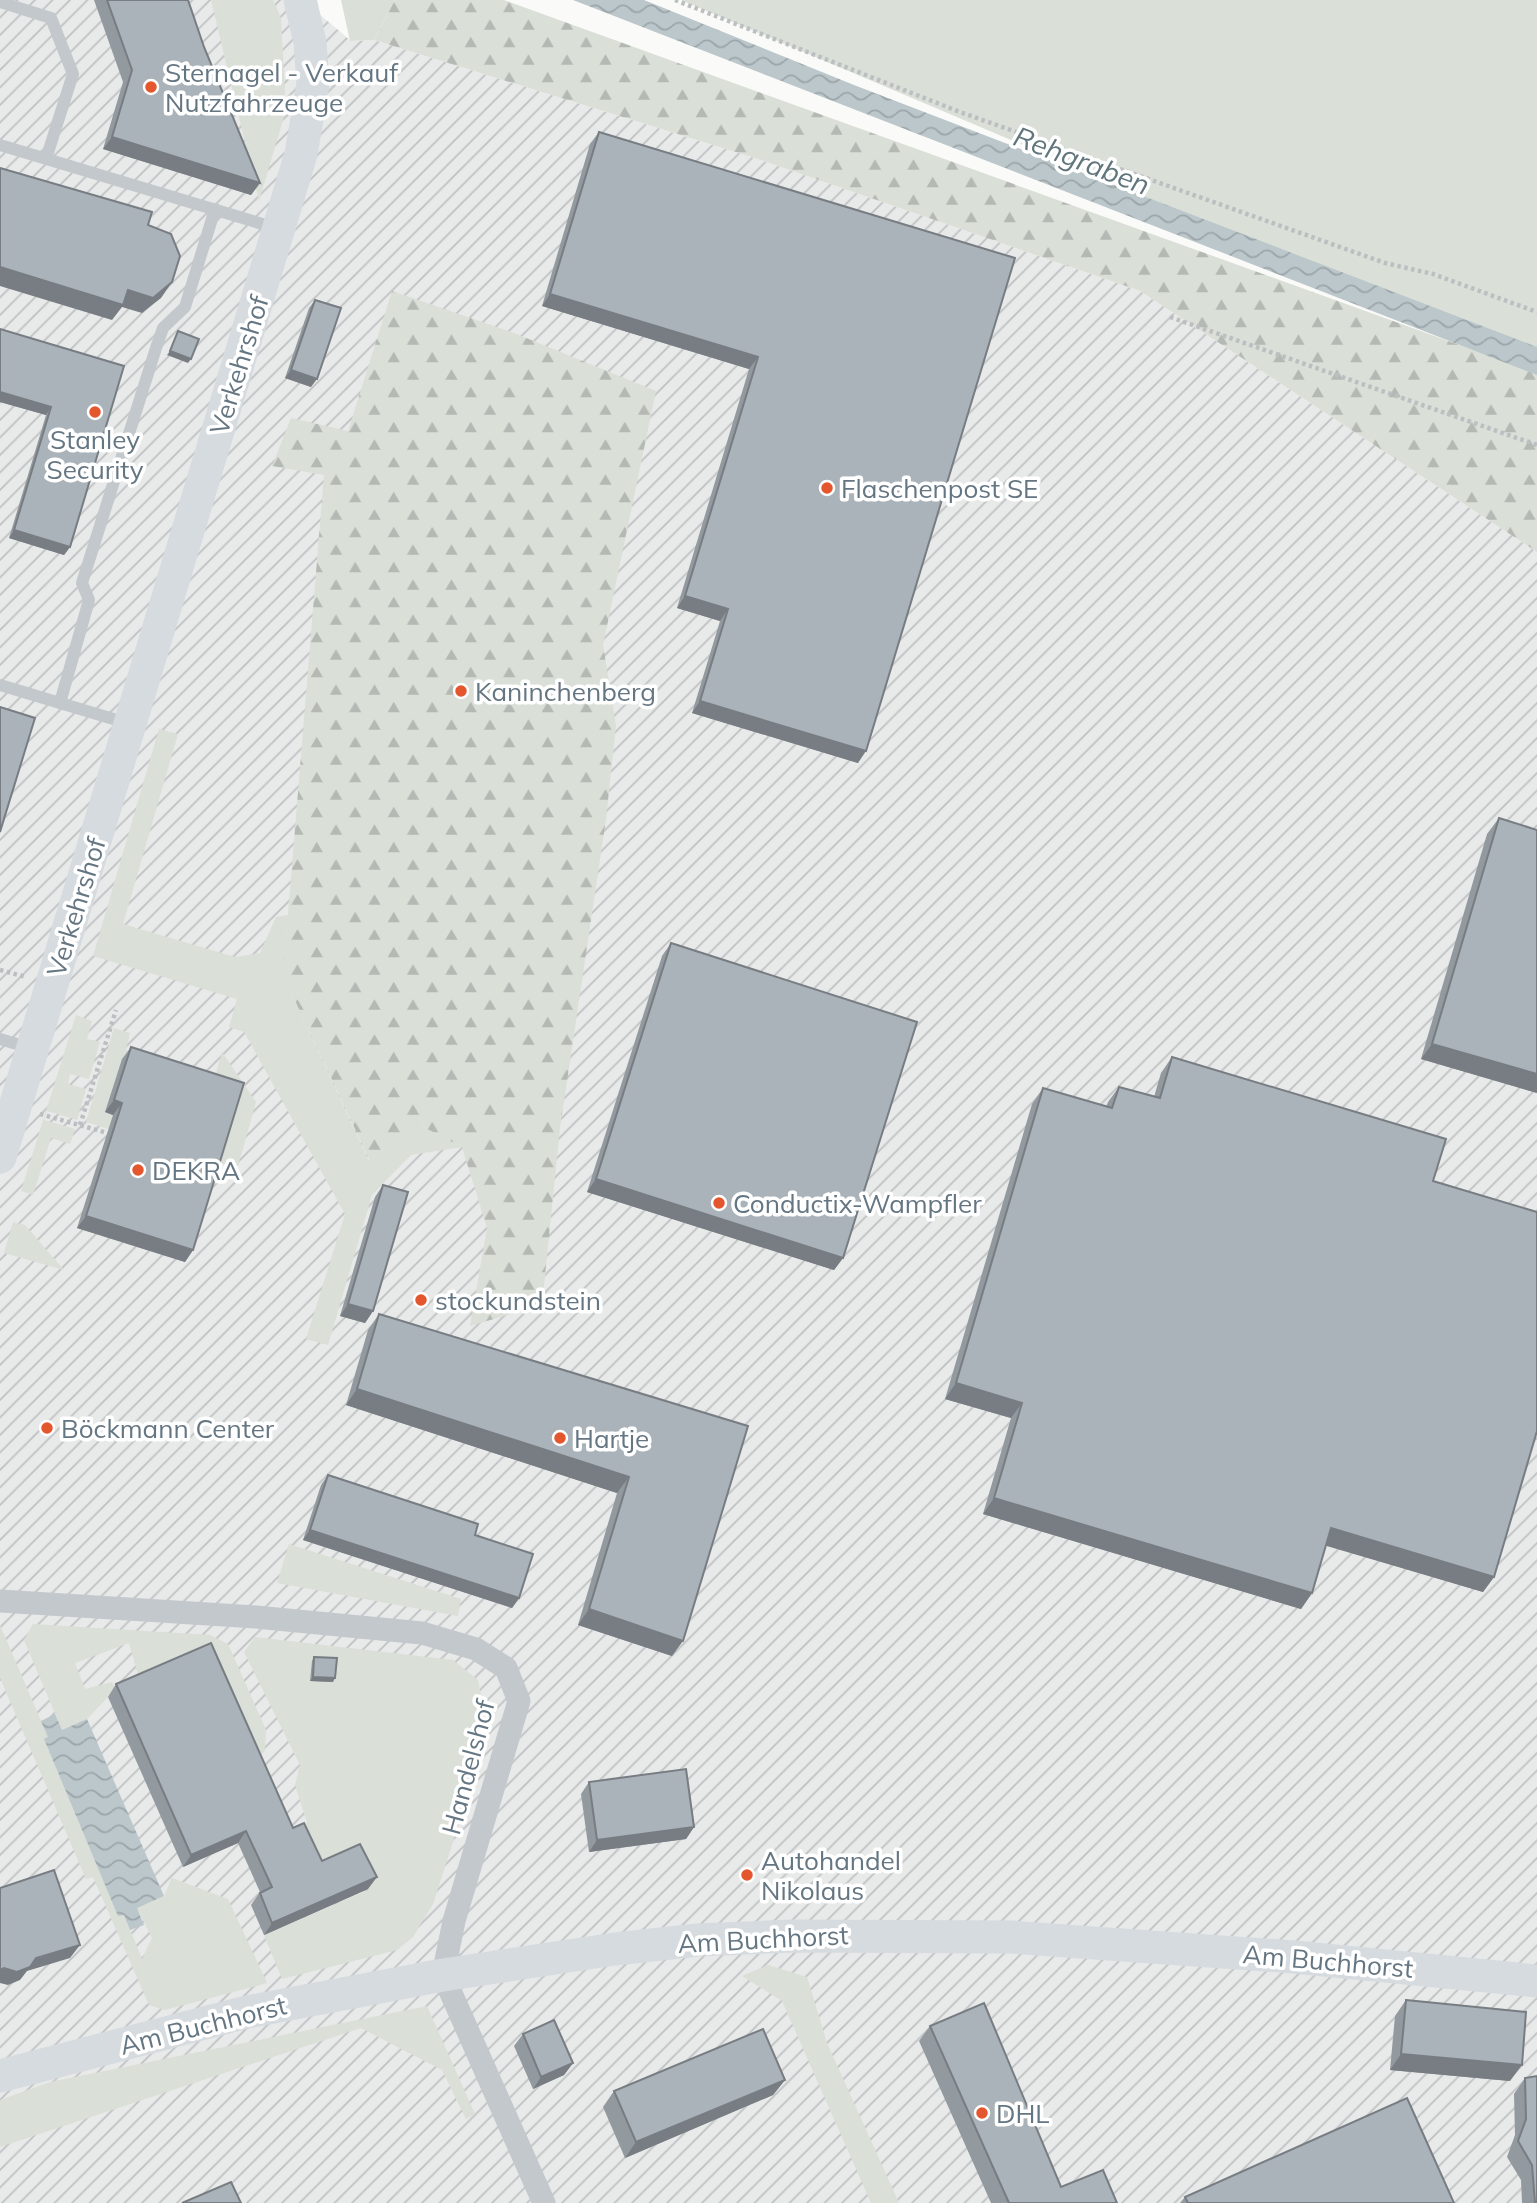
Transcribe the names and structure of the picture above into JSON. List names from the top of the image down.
{
  "streets": {
    "main road": ["Verkehrshof", "Am Buchhorst"],
    "street": ["Handelshof"]
  },
  "crossings": [
    ["Handelshof", "Am Buchhorst"]
  ],
  "water": ["Rehgraben"],
  "places": [
    "Sternagel - Verkauf Nutzfahrzeuge",
    "Stanley Security",
    "Flaschenpost SE",
    "Kaninchenberg",
    "DEKRA",
    "Conductix-Wampfler",
    "stockundstein",
    "Böckmann Center",
    "Hartje",
    "Autohandel Nikolaus",
    "DHL"
  ]
}
